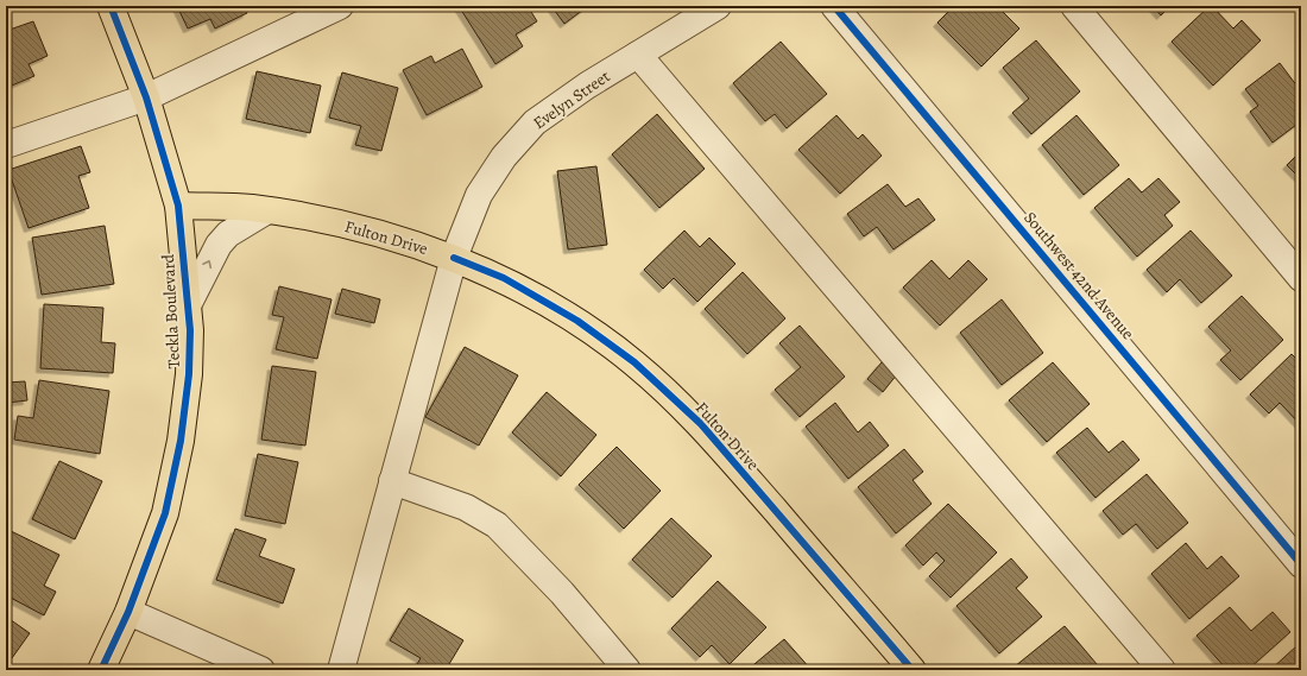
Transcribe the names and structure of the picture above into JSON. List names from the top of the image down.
{
  "streets": {
    "main road": ["Fulton Drive", "Teckla Boulevard"],
    "street": ["Evelyn Street", "Southwest 42nd Avenue"]
  },
  "crossings": [
    ["Evelyn Street", "Fulton Drive"],
    ["Fulton Drive", "Teckla Boulevard"]
  ]
}
